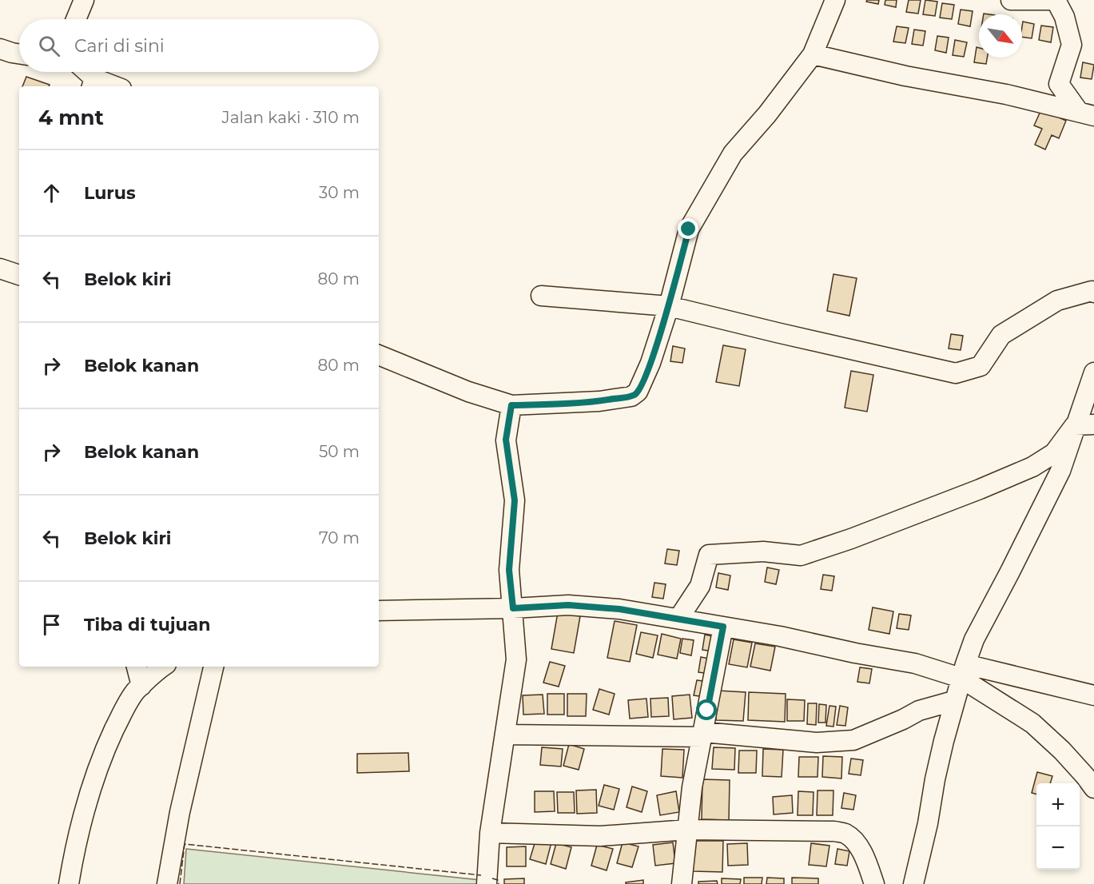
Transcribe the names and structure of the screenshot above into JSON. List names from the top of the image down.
{
  "north": "bottom right",
  "page": {
    "search": "Cari di sini",
    "heading": ["4 mnt", "Jalan kaki · 310 m"],
    "list": [
      ["Lurus", "30 m"],
      ["Belok kiri", "80 m"],
      ["Belok kanan", "80 m"],
      ["Belok kanan", "50 m"],
      ["Belok kiri", "70 m"],
      "Tiba di tujuan"
    ],
    "map_buttons": ["+", "−"]
  }
}
